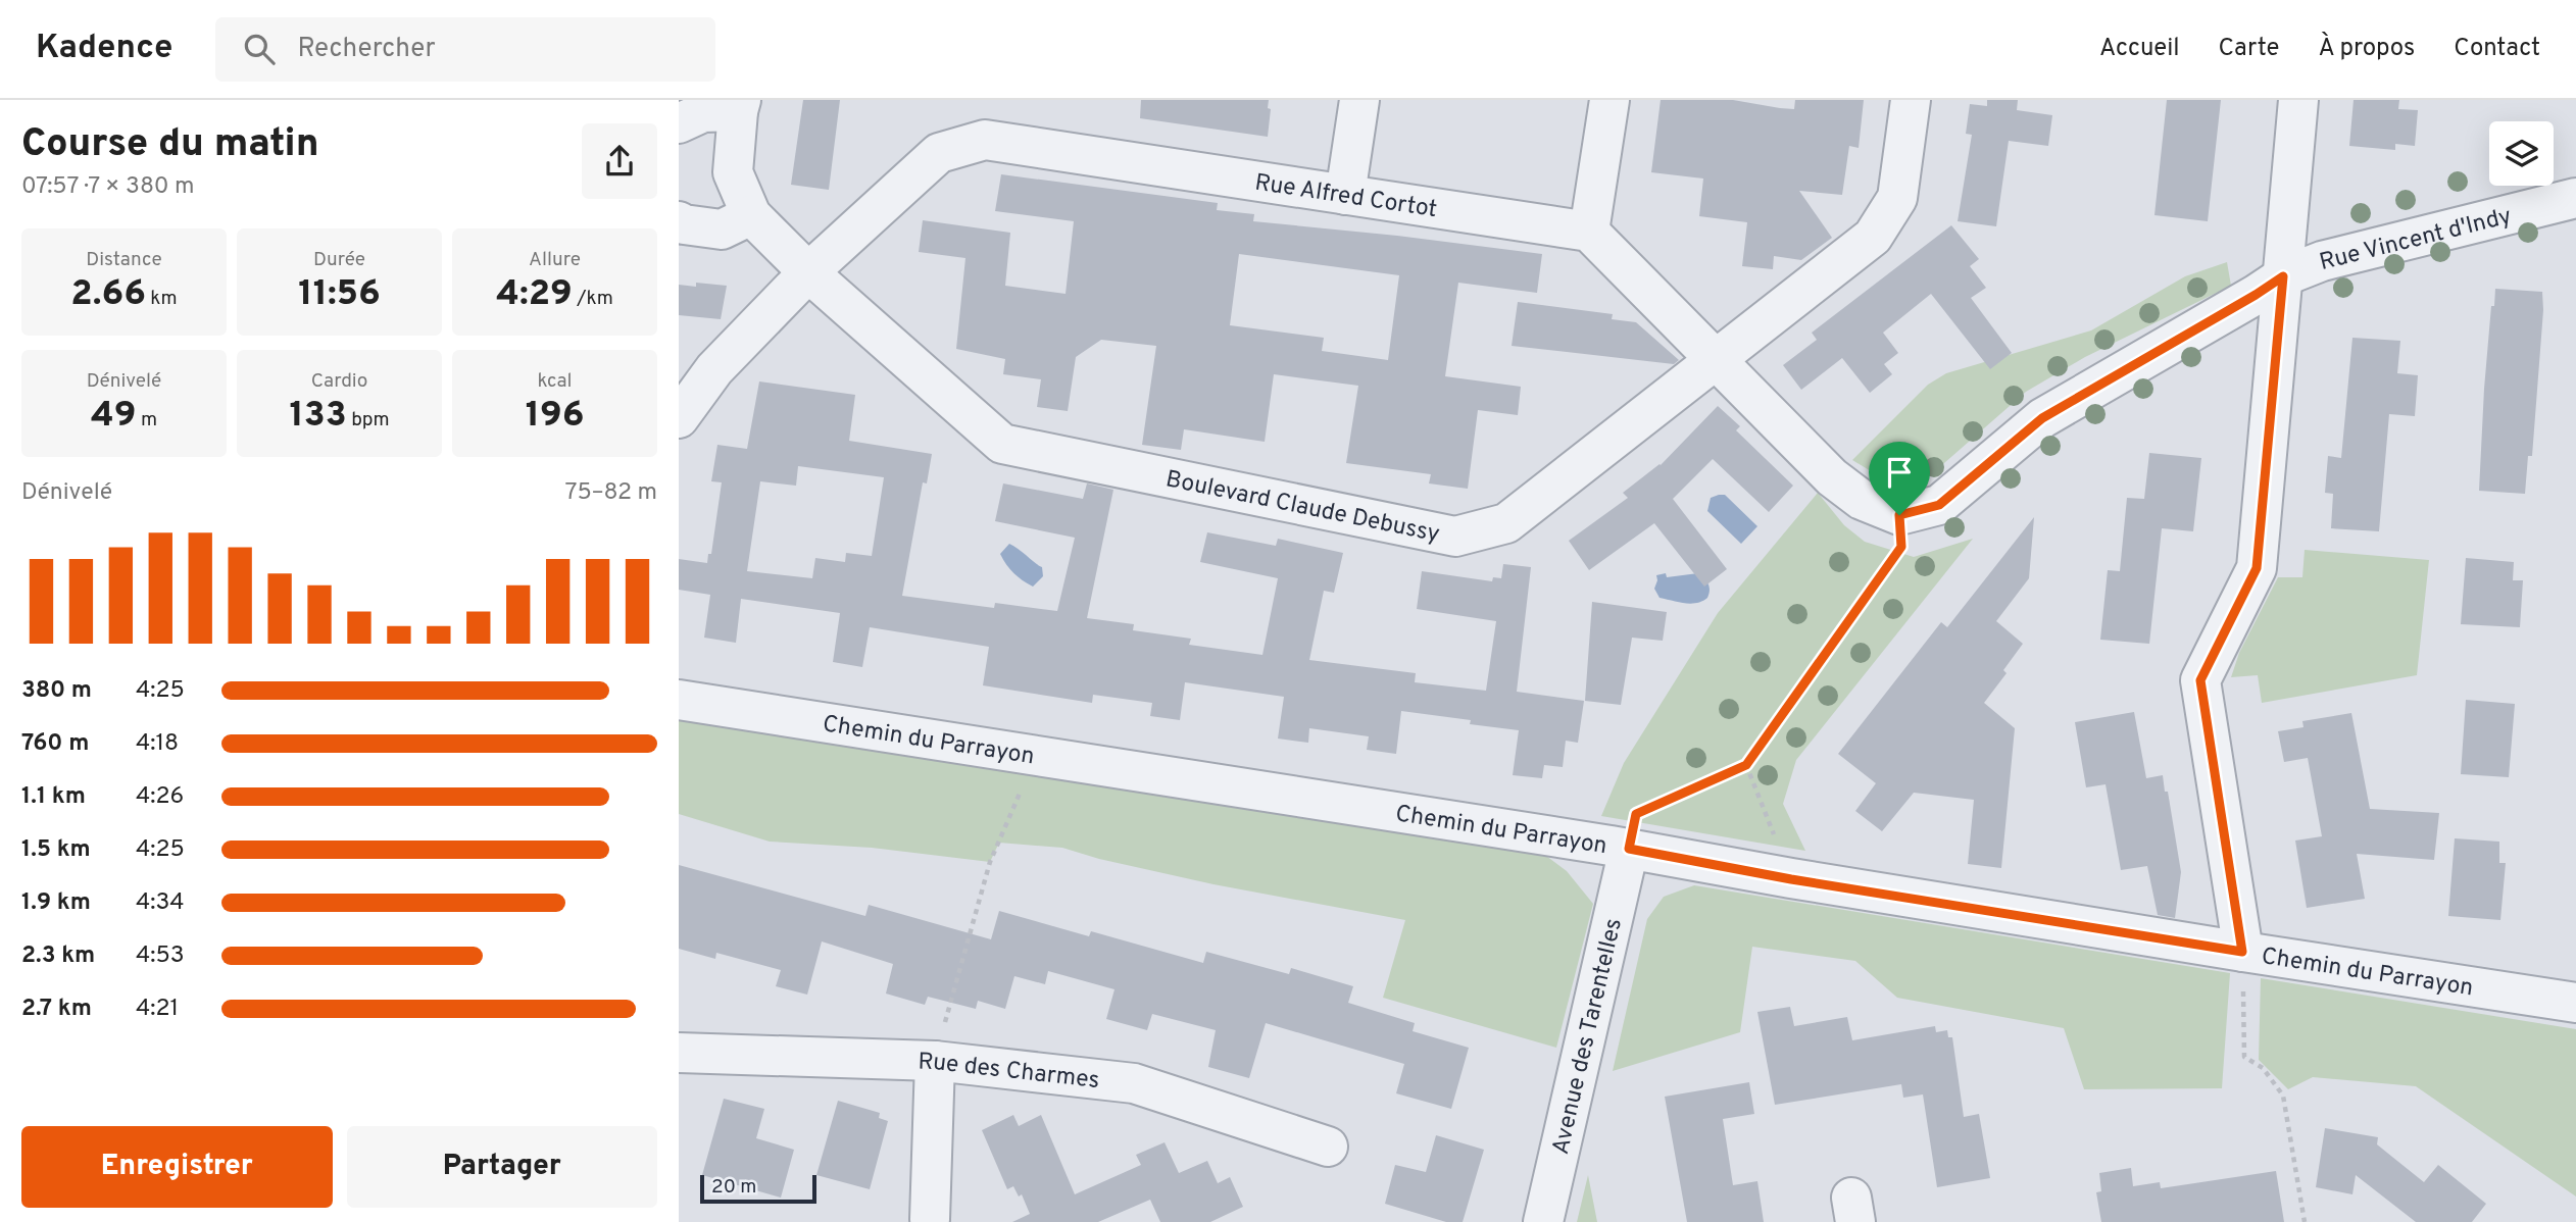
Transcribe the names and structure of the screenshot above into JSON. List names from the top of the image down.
{
  "streets": {
    "street": [
      "Rue Alfred Cortot",
      "Rue Vincent d'Indy",
      "Boulevard Claude Debussy",
      "Chemin du Parrayon",
      "Avenue des Tarentelles",
      "Rue des Charmes"
    ]
  },
  "crossings": [
    ["Rue Alfred Cortot", "Boulevard Claude Debussy"],
    ["Chemin du Parrayon", "Avenue des Tarentelles"]
  ],
  "scale_bar": "20 m",
  "page": {
    "header": "Kadence",
    "search": "Rechercher",
    "nav": [
      "Accueil",
      "Carte",
      "À propos",
      "Contact"
    ],
    "heading": ["Course du matin", "07:57 · 7 × 380 m"],
    "stats": [
      ["Distance", "2.66 km"],
      ["Durée", "11:56"],
      ["Allure", "4:29 /km"],
      ["Dénivelé", "49 m"],
      ["Cardio", "133 bpm"],
      ["kcal", "196"]
    ],
    "chart": ["Dénivelé", "75–82 m"],
    "list": [
      {
        "name": "380 m",
        "note": "4:25"
      },
      {
        "name": "760 m",
        "note": "4:18"
      },
      {
        "name": "1.1 km",
        "note": "4:26"
      },
      {
        "name": "1.5 km",
        "note": "4:25"
      },
      {
        "name": "1.9 km",
        "note": "4:34"
      },
      {
        "name": "2.3 km",
        "note": "4:53"
      },
      {
        "name": "2.7 km",
        "note": "4:21"
      }
    ],
    "buttons": ["Enregistrer", "Partager"],
    "scale": "20 m"
  }
}
